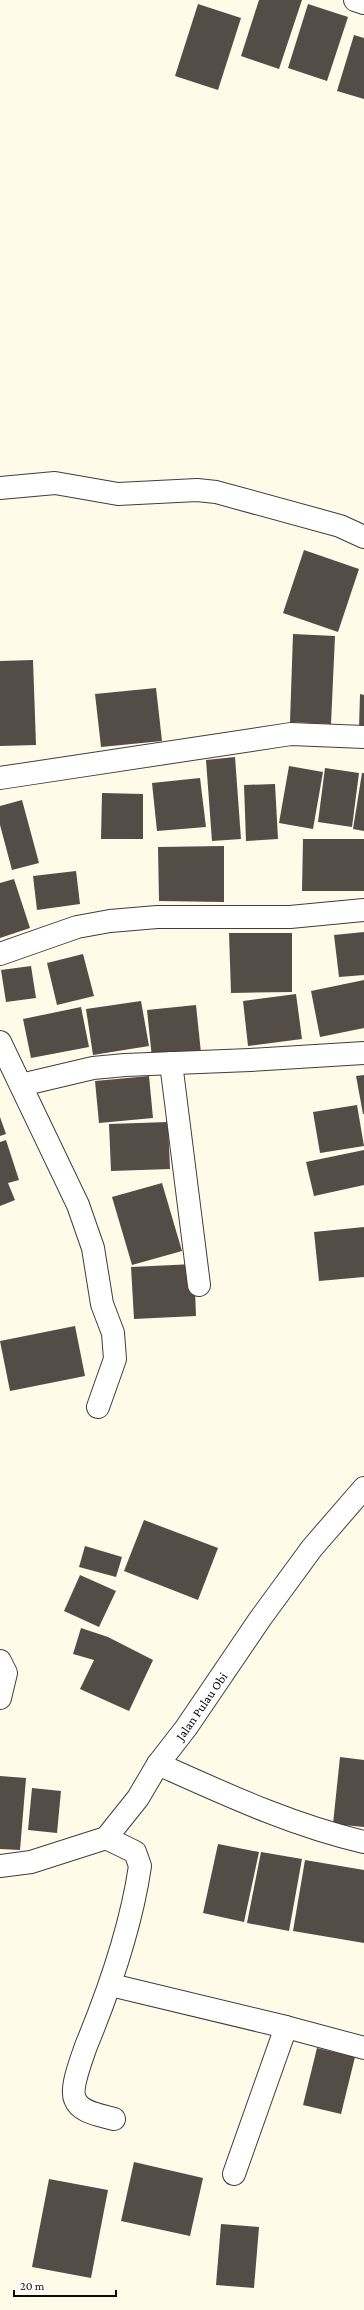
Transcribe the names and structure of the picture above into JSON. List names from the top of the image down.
{
  "streets": {
    "street": ["Jalan Pulau Obi"]
  },
  "scale_bar": "20 m"
}
